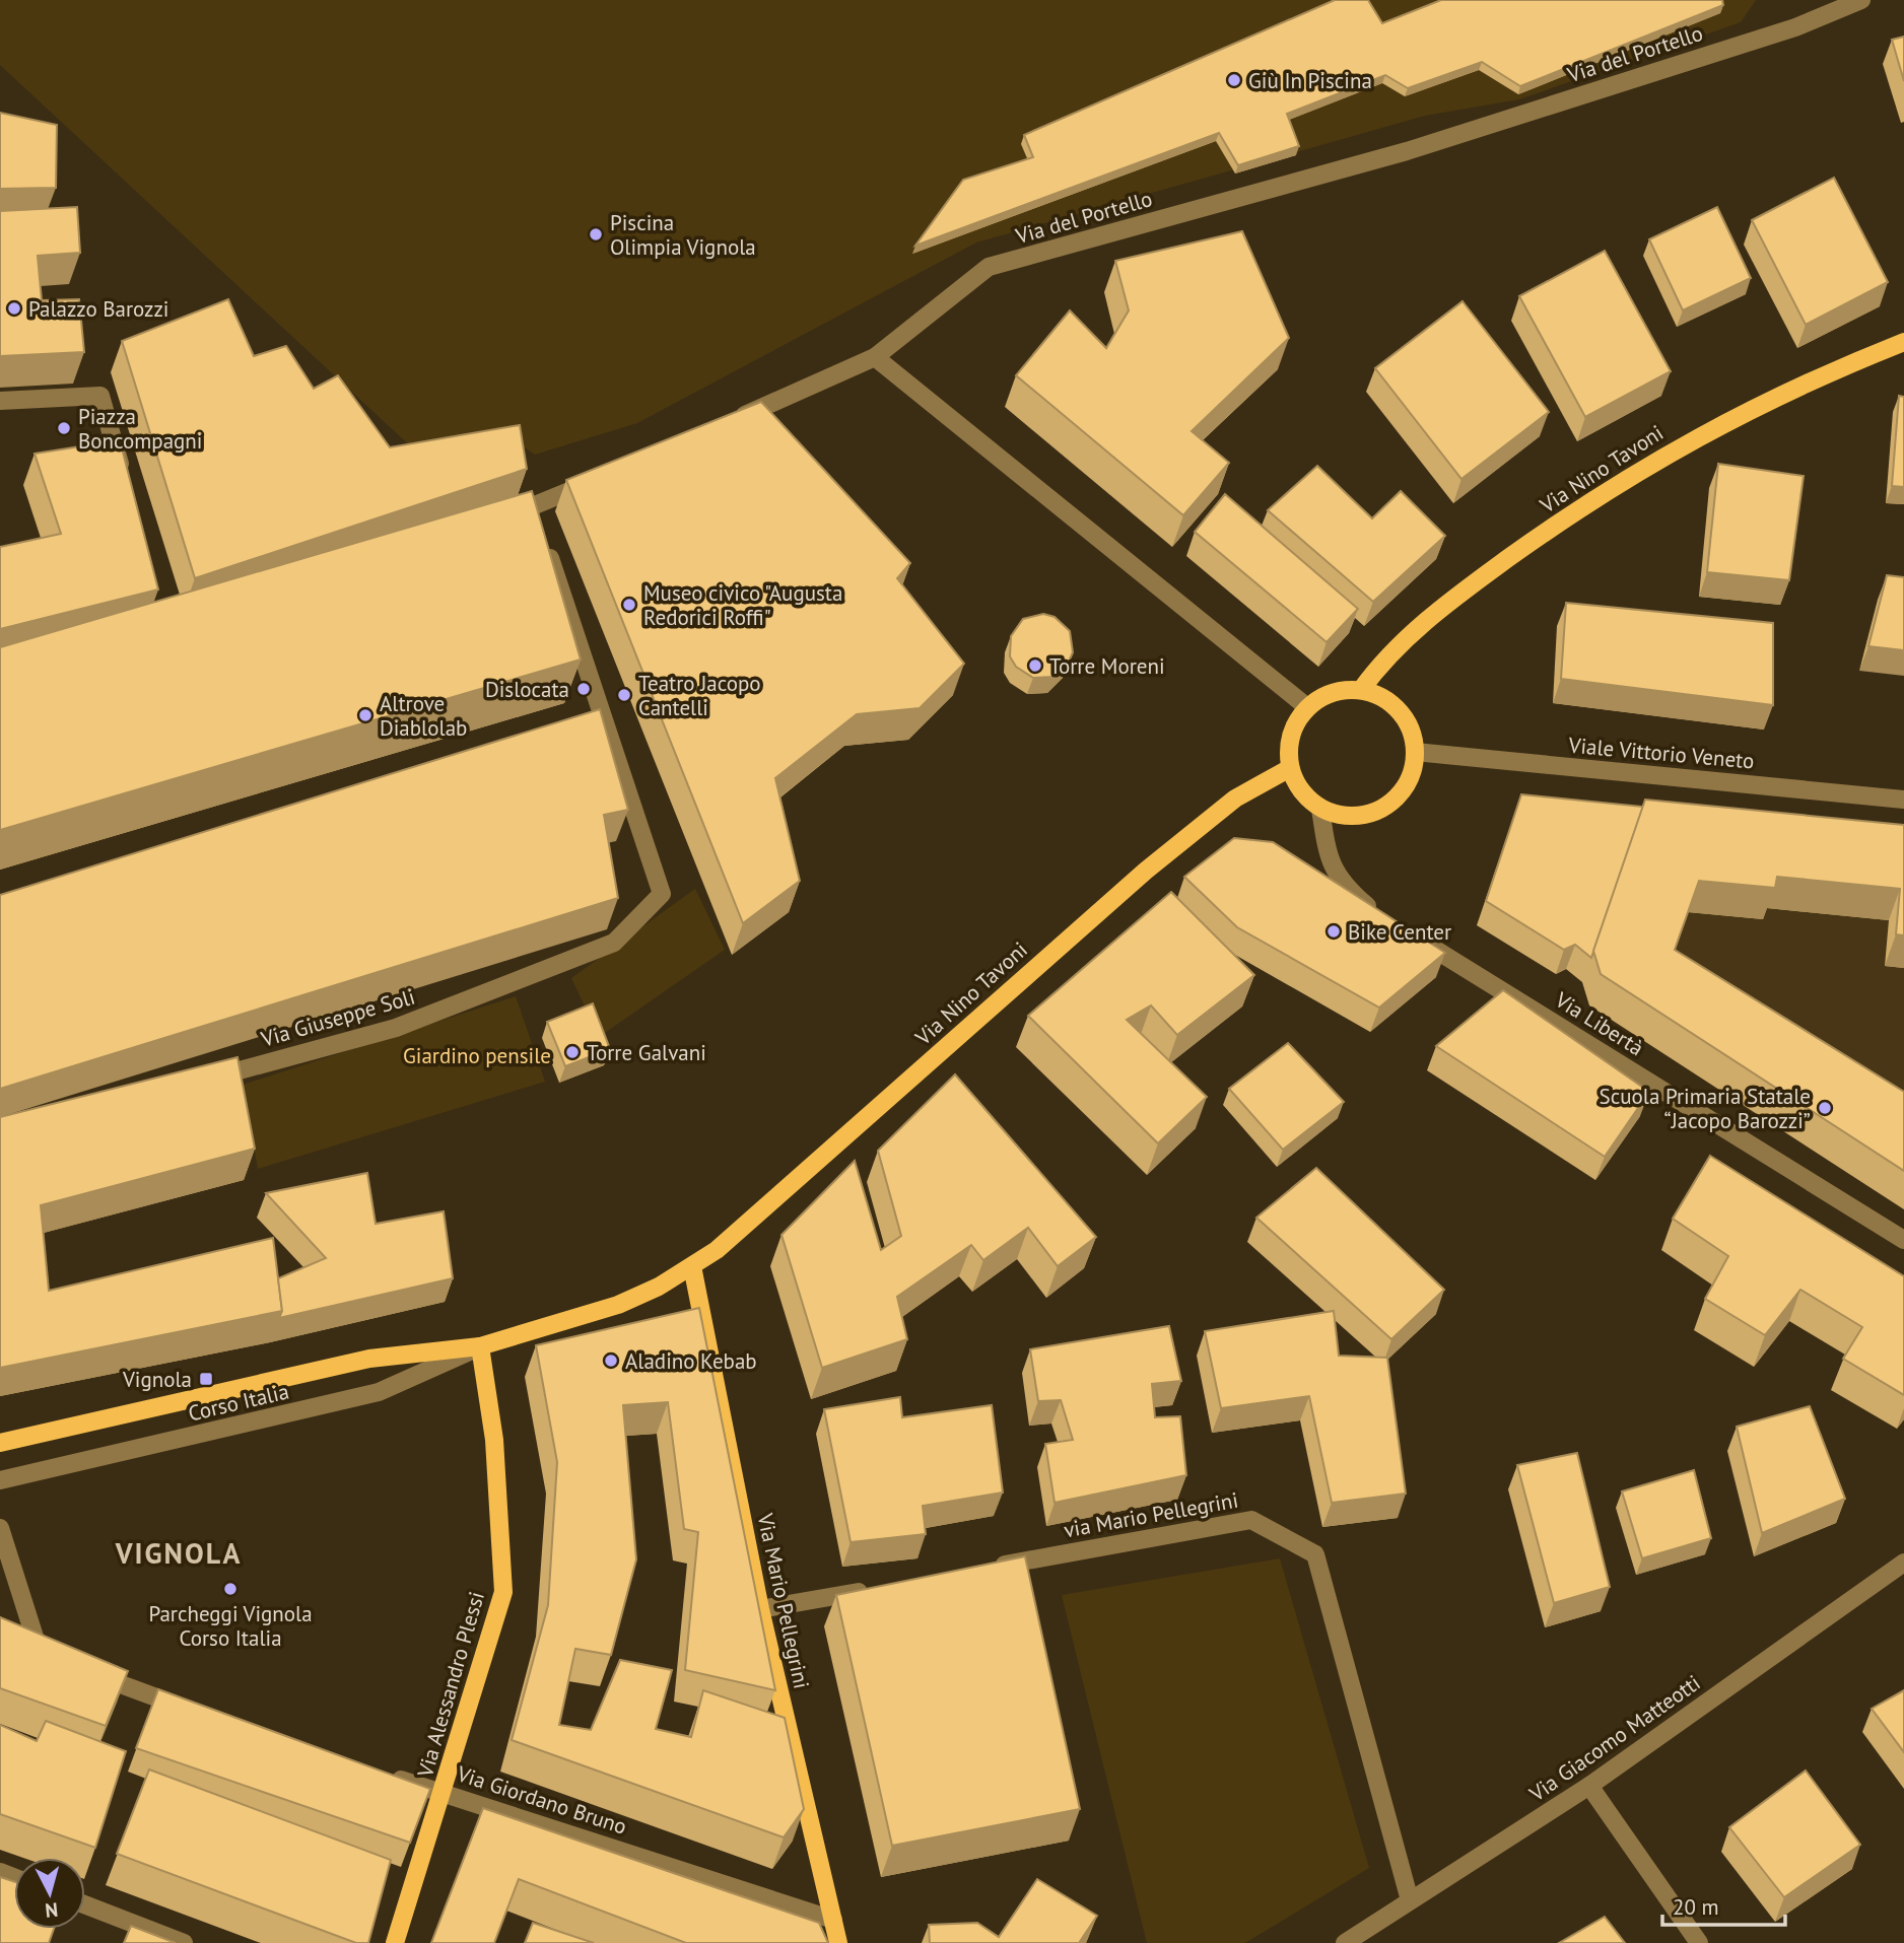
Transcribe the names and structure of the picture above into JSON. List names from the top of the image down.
{
  "streets": {
    "main road": [
      "Via Nino Tavoni",
      "Corso Italia",
      "Via Mario Pellegrini",
      "Via Alessandro Plessi"
    ],
    "street": [
      "Via del Portello",
      "Viale Vittorio Veneto",
      "Via Giuseppe Soli",
      "Via Libertà",
      "via Mario Pellegrini",
      "Via Giacomo Matteotti",
      "Via Giordano Bruno"
    ]
  },
  "crossings": [
    ["Via Nino Tavoni", "Viale Vittorio Veneto"],
    ["Via Nino Tavoni", "Corso Italia"],
    ["Via Nino Tavoni", "Via Mario Pellegrini"],
    ["Corso Italia", "Via Mario Pellegrini"],
    ["Corso Italia", "Via Alessandro Plessi"],
    ["via Mario Pellegrini", "Via Mario Pellegrini"],
    ["via Mario Pellegrini", "Via Giacomo Matteotti"],
    ["Via Mario Pellegrini", "Via Giordano Bruno"],
    ["Via Alessandro Plessi", "Via Giordano Bruno"]
  ],
  "districts": ["VIGNOLA"],
  "parks": ["Giardino pensile"],
  "places": {
    "other": [
      "Giù In Piscina",
      "Piscina Olimpia Vignola",
      "Palazzo Barozzi",
      "Piazza Boncompagni",
      "Museo civico \"Augusta Redorici Roffi\"",
      "Torre Moreni",
      "Dislocata",
      "Teatro Jacopo Cantelli",
      "Altrove Diablolab",
      "Bike Center",
      "Torre Galvani",
      "Scuola Primaria Statale “Jacopo Barozzi”",
      "Aladino Kebab",
      "Parcheggi Vignola Corso Italia"
    ],
    "transit": ["Vignola"]
  },
  "scale_bar": "20 m",
  "north": "bottom"
}
